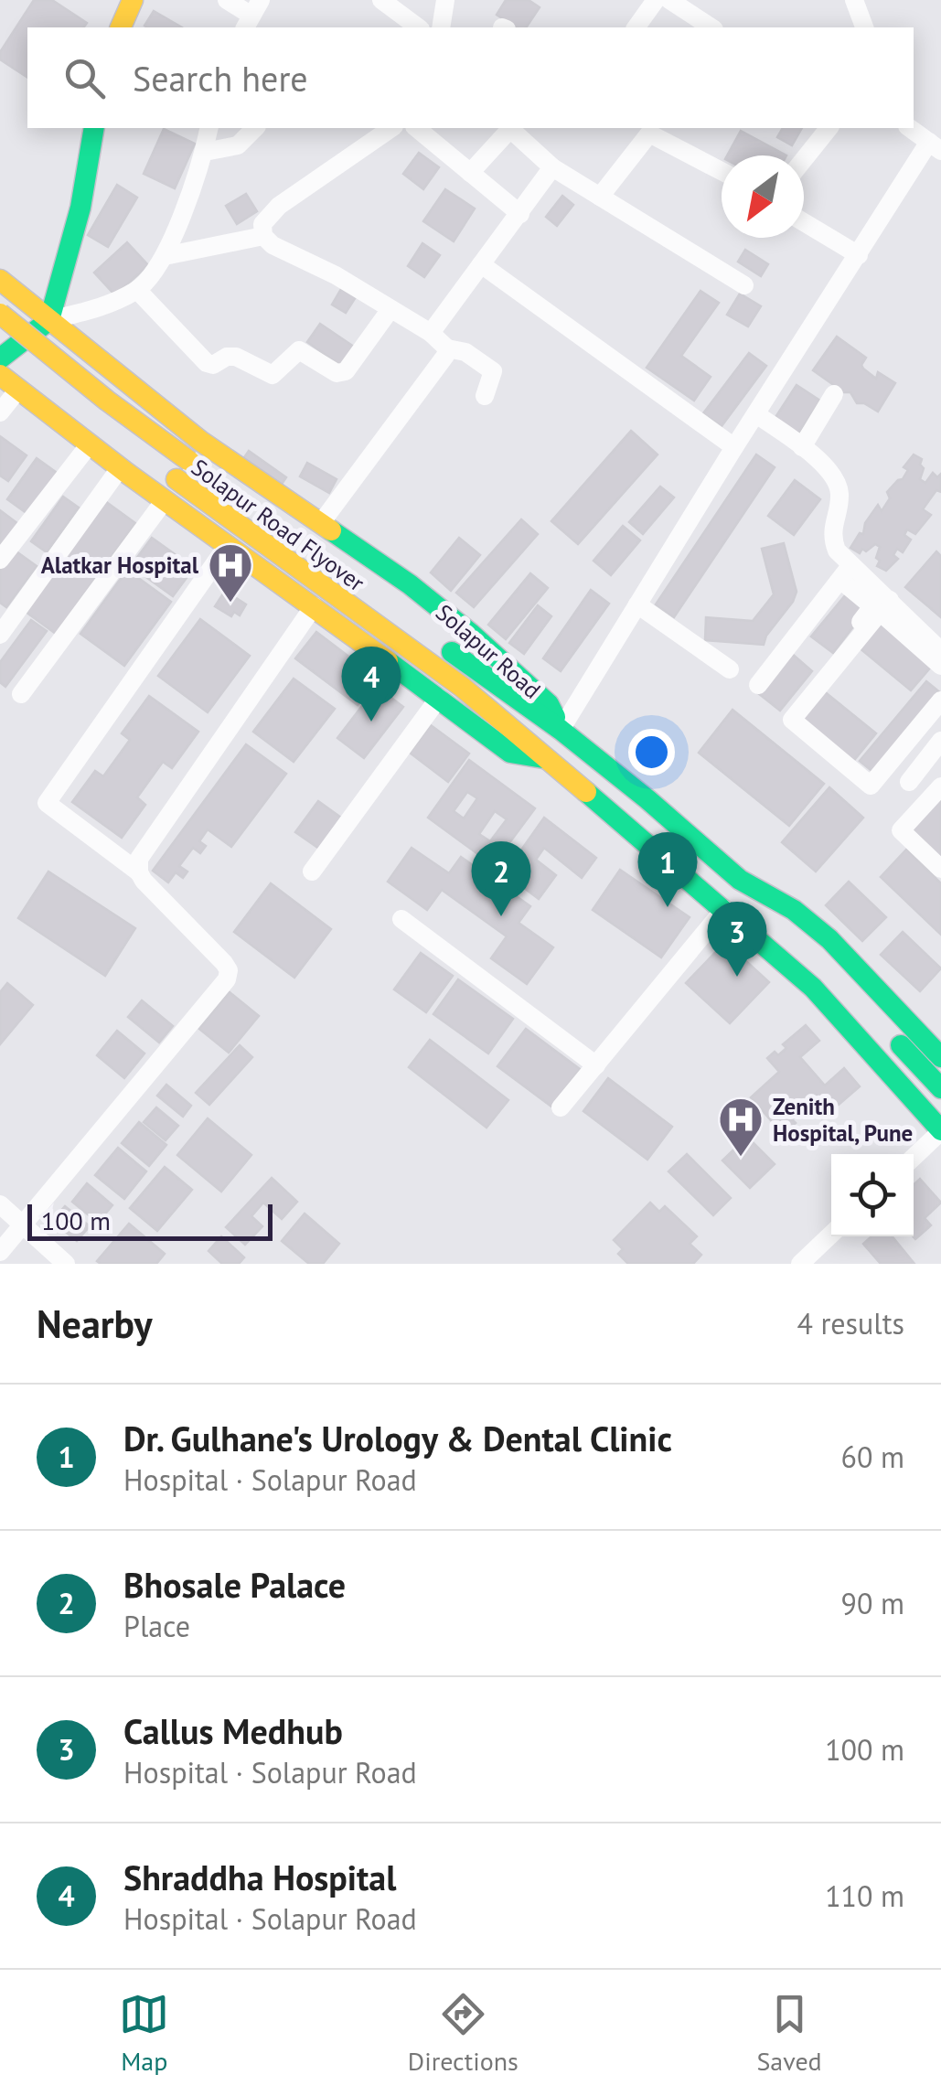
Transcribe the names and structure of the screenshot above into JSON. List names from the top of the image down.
{
  "streets": {
    "main road": ["Solapur Road Flyover", "Solapur Road"]
  },
  "places": {
    "hospital": ["Alatkar Hospital", "Zenith Hospital, Pune"]
  },
  "scale_bar": "100 m",
  "north": "bottom left",
  "page": {
    "search": "Search here",
    "pins": [
      "4",
      "1",
      "2",
      "3"
    ],
    "scale": "100 m",
    "heading": ["Nearby", "4 results"],
    "list": [
      {
        "mark": "1",
        "name": "Dr. Gulhane's Urology & Dental Clinic",
        "note": "Hospital · Solapur Road",
        "value": "60 m"
      },
      {
        "mark": "2",
        "name": "Bhosale Palace",
        "note": "Place",
        "value": "90 m"
      },
      {
        "mark": "3",
        "name": "Callus Medhub",
        "note": "Hospital · Solapur Road",
        "value": "100 m"
      },
      {
        "mark": "4",
        "name": "Shraddha Hospital",
        "note": "Hospital · Solapur Road",
        "value": "110 m"
      }
    ],
    "nav": ["Map", "Directions", "Saved"]
  }
}
